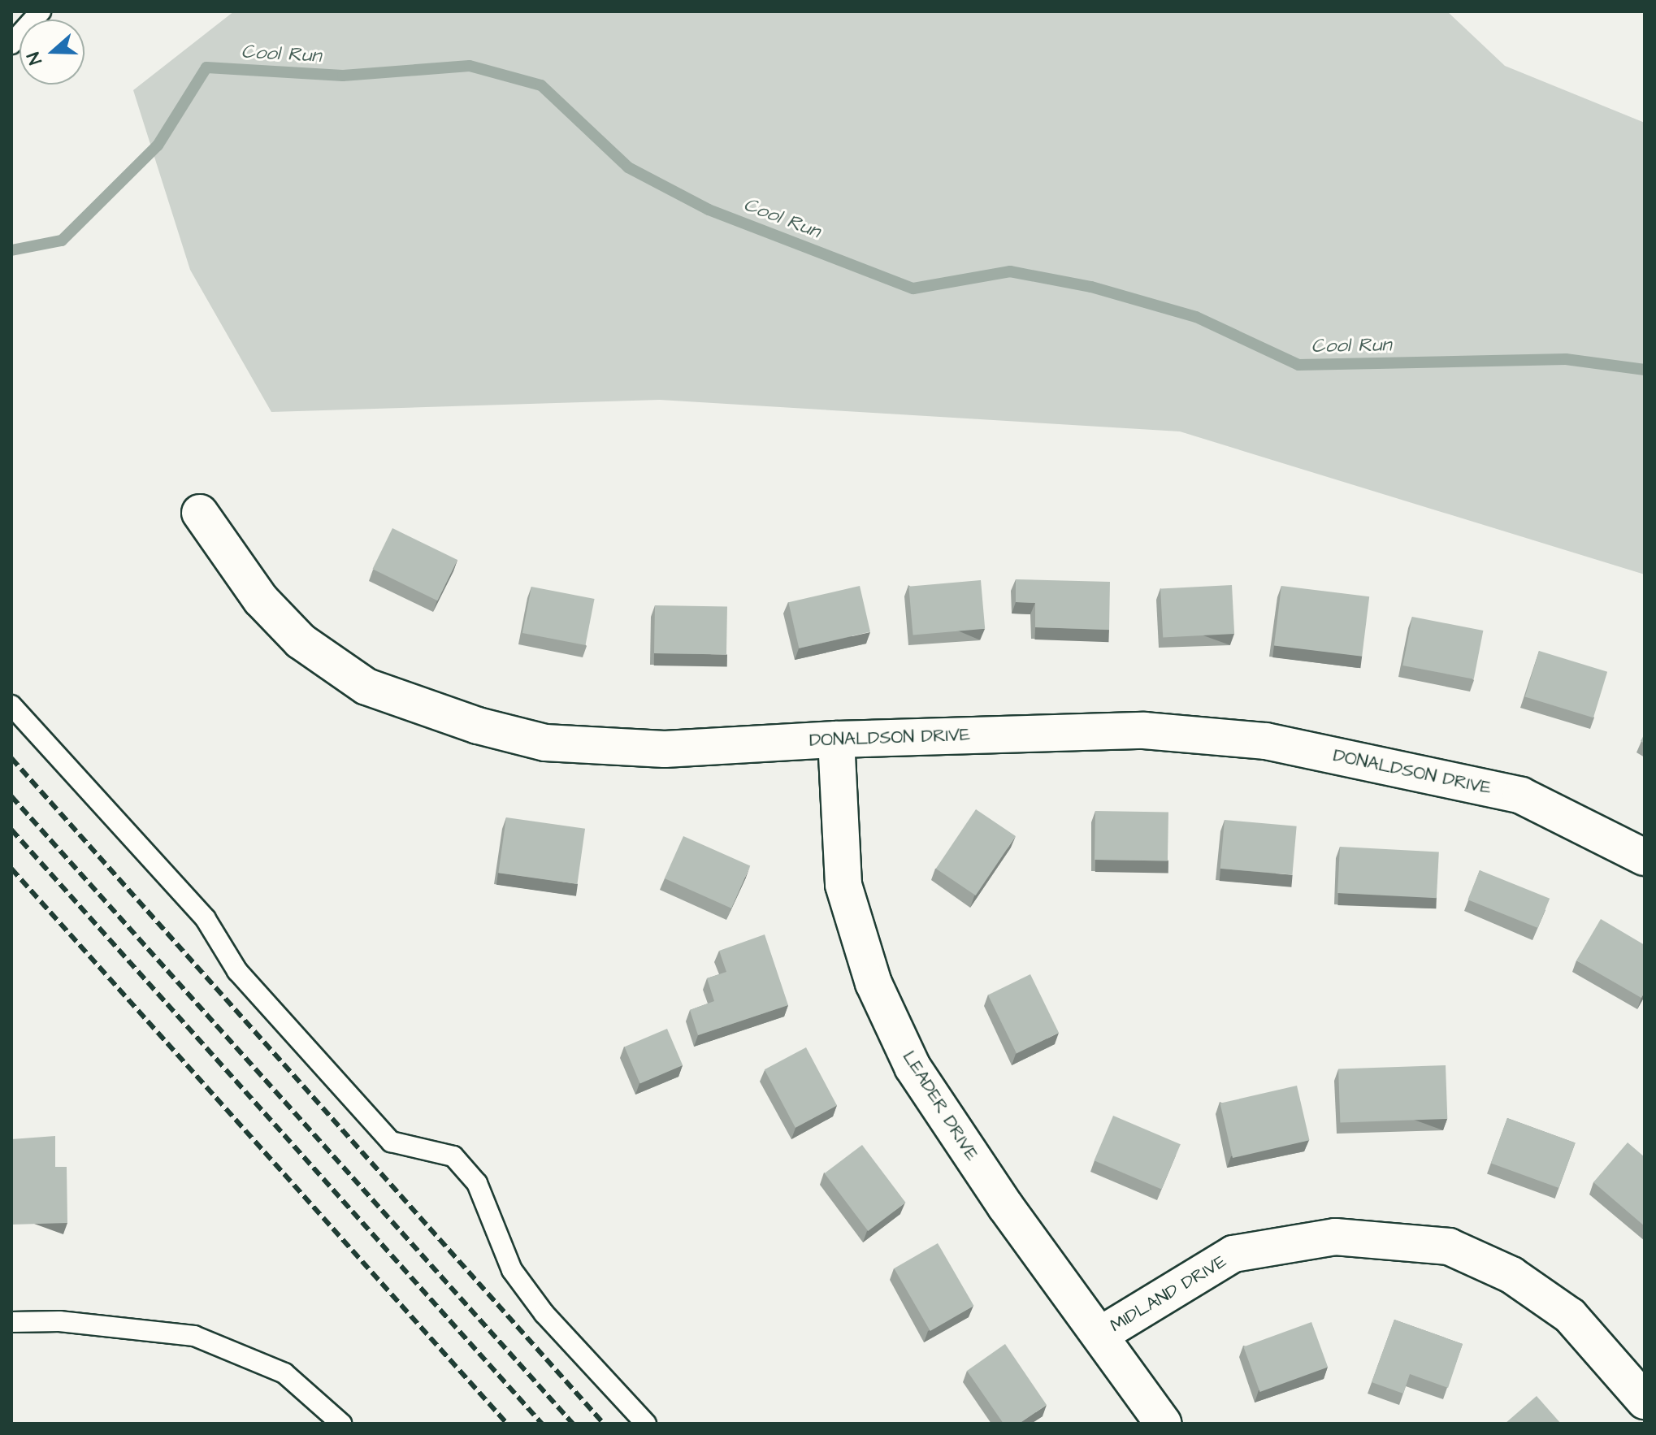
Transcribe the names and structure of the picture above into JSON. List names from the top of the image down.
{
  "streets": {
    "street": ["DONALDSON DRIVE", "LEADER DRIVE", "MIDLAND DRIVE"]
  },
  "crossings": [
    ["DONALDSON DRIVE", "LEADER DRIVE"],
    ["LEADER DRIVE", "MIDLAND DRIVE"]
  ],
  "water": ["Cool Run"],
  "north": "left"
}
